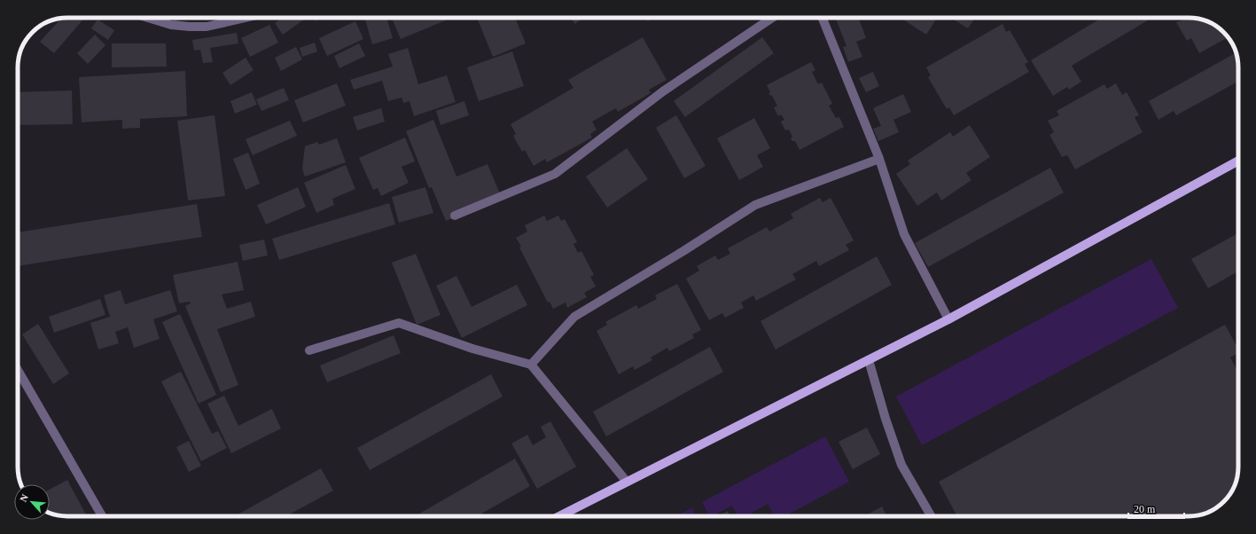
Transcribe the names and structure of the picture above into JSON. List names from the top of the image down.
{
  "scale_bar": "20 m",
  "north": "top left"
}
